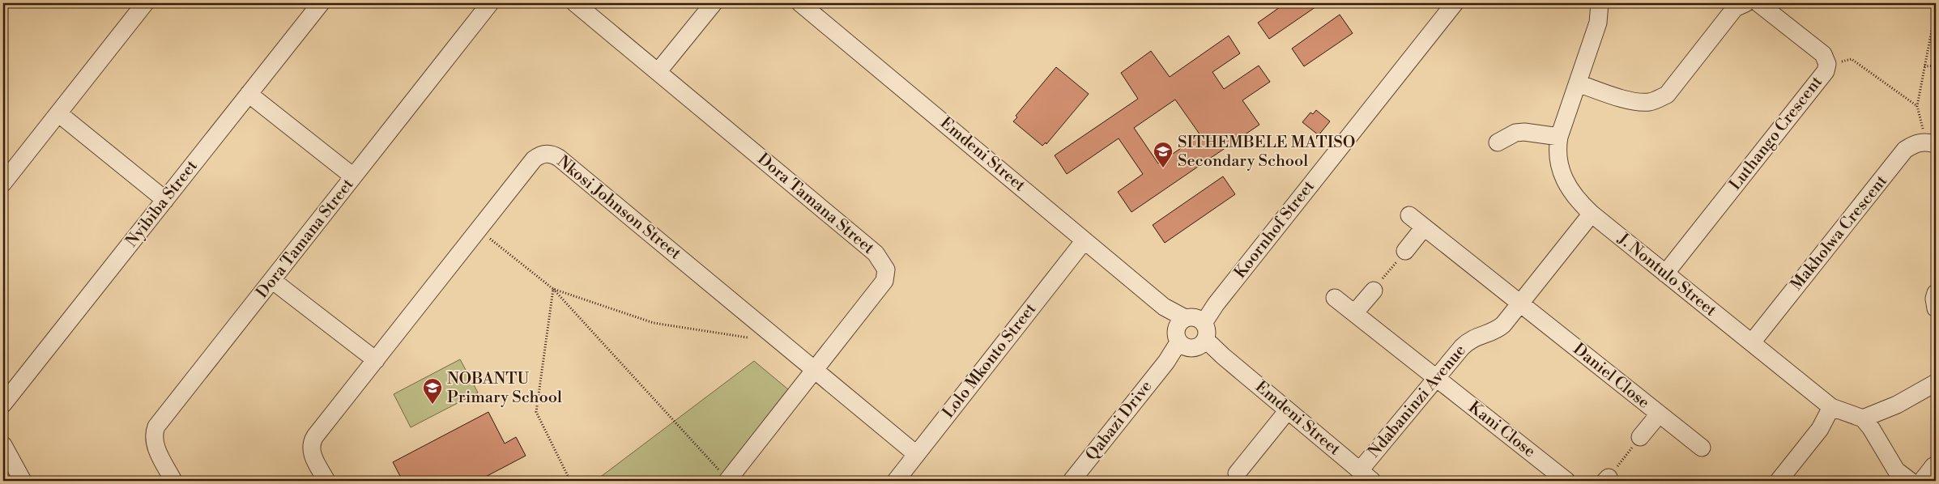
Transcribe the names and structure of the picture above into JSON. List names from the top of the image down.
{
  "streets": {
    "street": [
      "Luthango Crescent",
      "Emdeni Street",
      "Nyibiba Street",
      "Dora Tamana Street",
      "Nkosi Johnson Street",
      "Koornhof Street",
      "Makholwa Crescent",
      "J. Nontulo Street",
      "Lolo Mkonto Street",
      "Daniel Close",
      "Ndabaninzi Avenue",
      "Qabazi Drive",
      "Kani Close"
    ]
  },
  "crossings": [
    ["Luthango Crescent", "J. Nontulo Street"],
    ["Emdeni Street", "Koornhof Street"],
    ["Emdeni Street", "Lolo Mkonto Street"],
    ["Emdeni Street", "Ndabaninzi Avenue"],
    ["Emdeni Street", "Qabazi Drive"],
    ["Dora Tamana Street", "Nkosi Johnson Street"],
    ["Nkosi Johnson Street", "Lolo Mkonto Street"],
    ["Koornhof Street", "Qabazi Drive"],
    ["Makholwa Crescent", "J. Nontulo Street"],
    ["J. Nontulo Street", "Ndabaninzi Avenue"],
    ["Daniel Close", "Ndabaninzi Avenue"],
    ["Ndabaninzi Avenue", "Kani Close"]
  ],
  "places": {
    "school or university": ["SITHEMBELE MATISO Secondary School", "NOBANTU Primary School"]
  }
}
